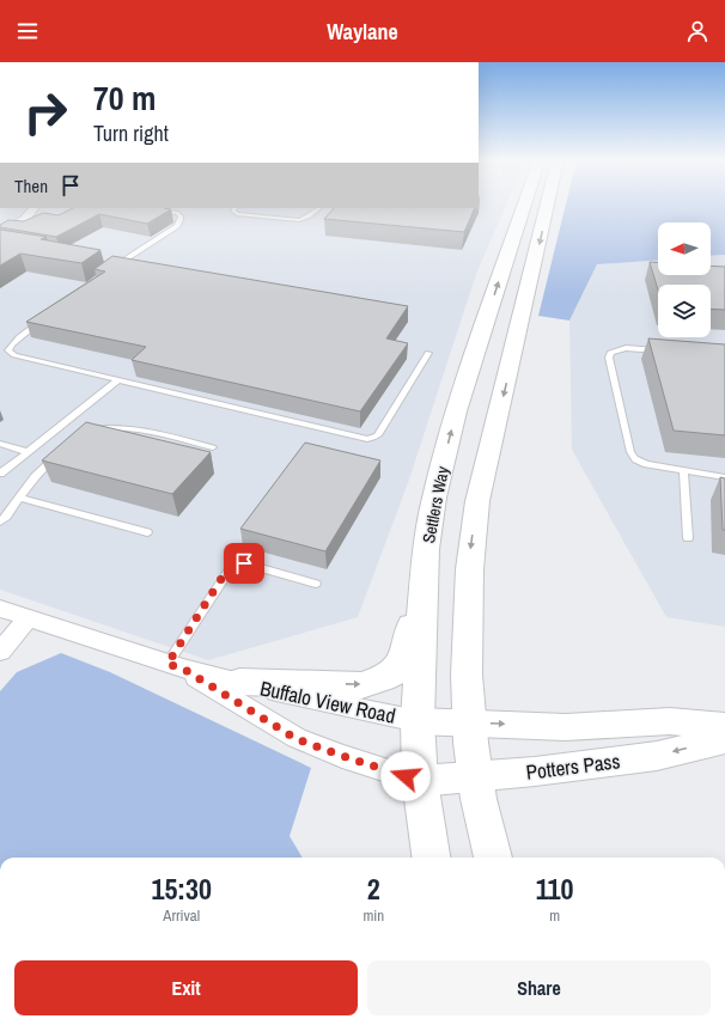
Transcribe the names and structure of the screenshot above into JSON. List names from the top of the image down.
{
  "streets": {
    "main road": ["Settlers Way"],
    "street": ["Buffalo View Road", "Potters Pass"]
  },
  "crossings": [
    ["Settlers Way", "Buffalo View Road"],
    ["Settlers Way", "Potters Pass"],
    ["Buffalo View Road", "Potters Pass"]
  ],
  "north": "left",
  "page": {
    "header": "Waylane",
    "turn": ["70 m", "Turn right"],
    "then": "Then",
    "eta": [
      "15:30",
      "Arrival",
      "2",
      "min",
      "110",
      "m"
    ],
    "buttons": ["Exit", "Share"]
  }
}
